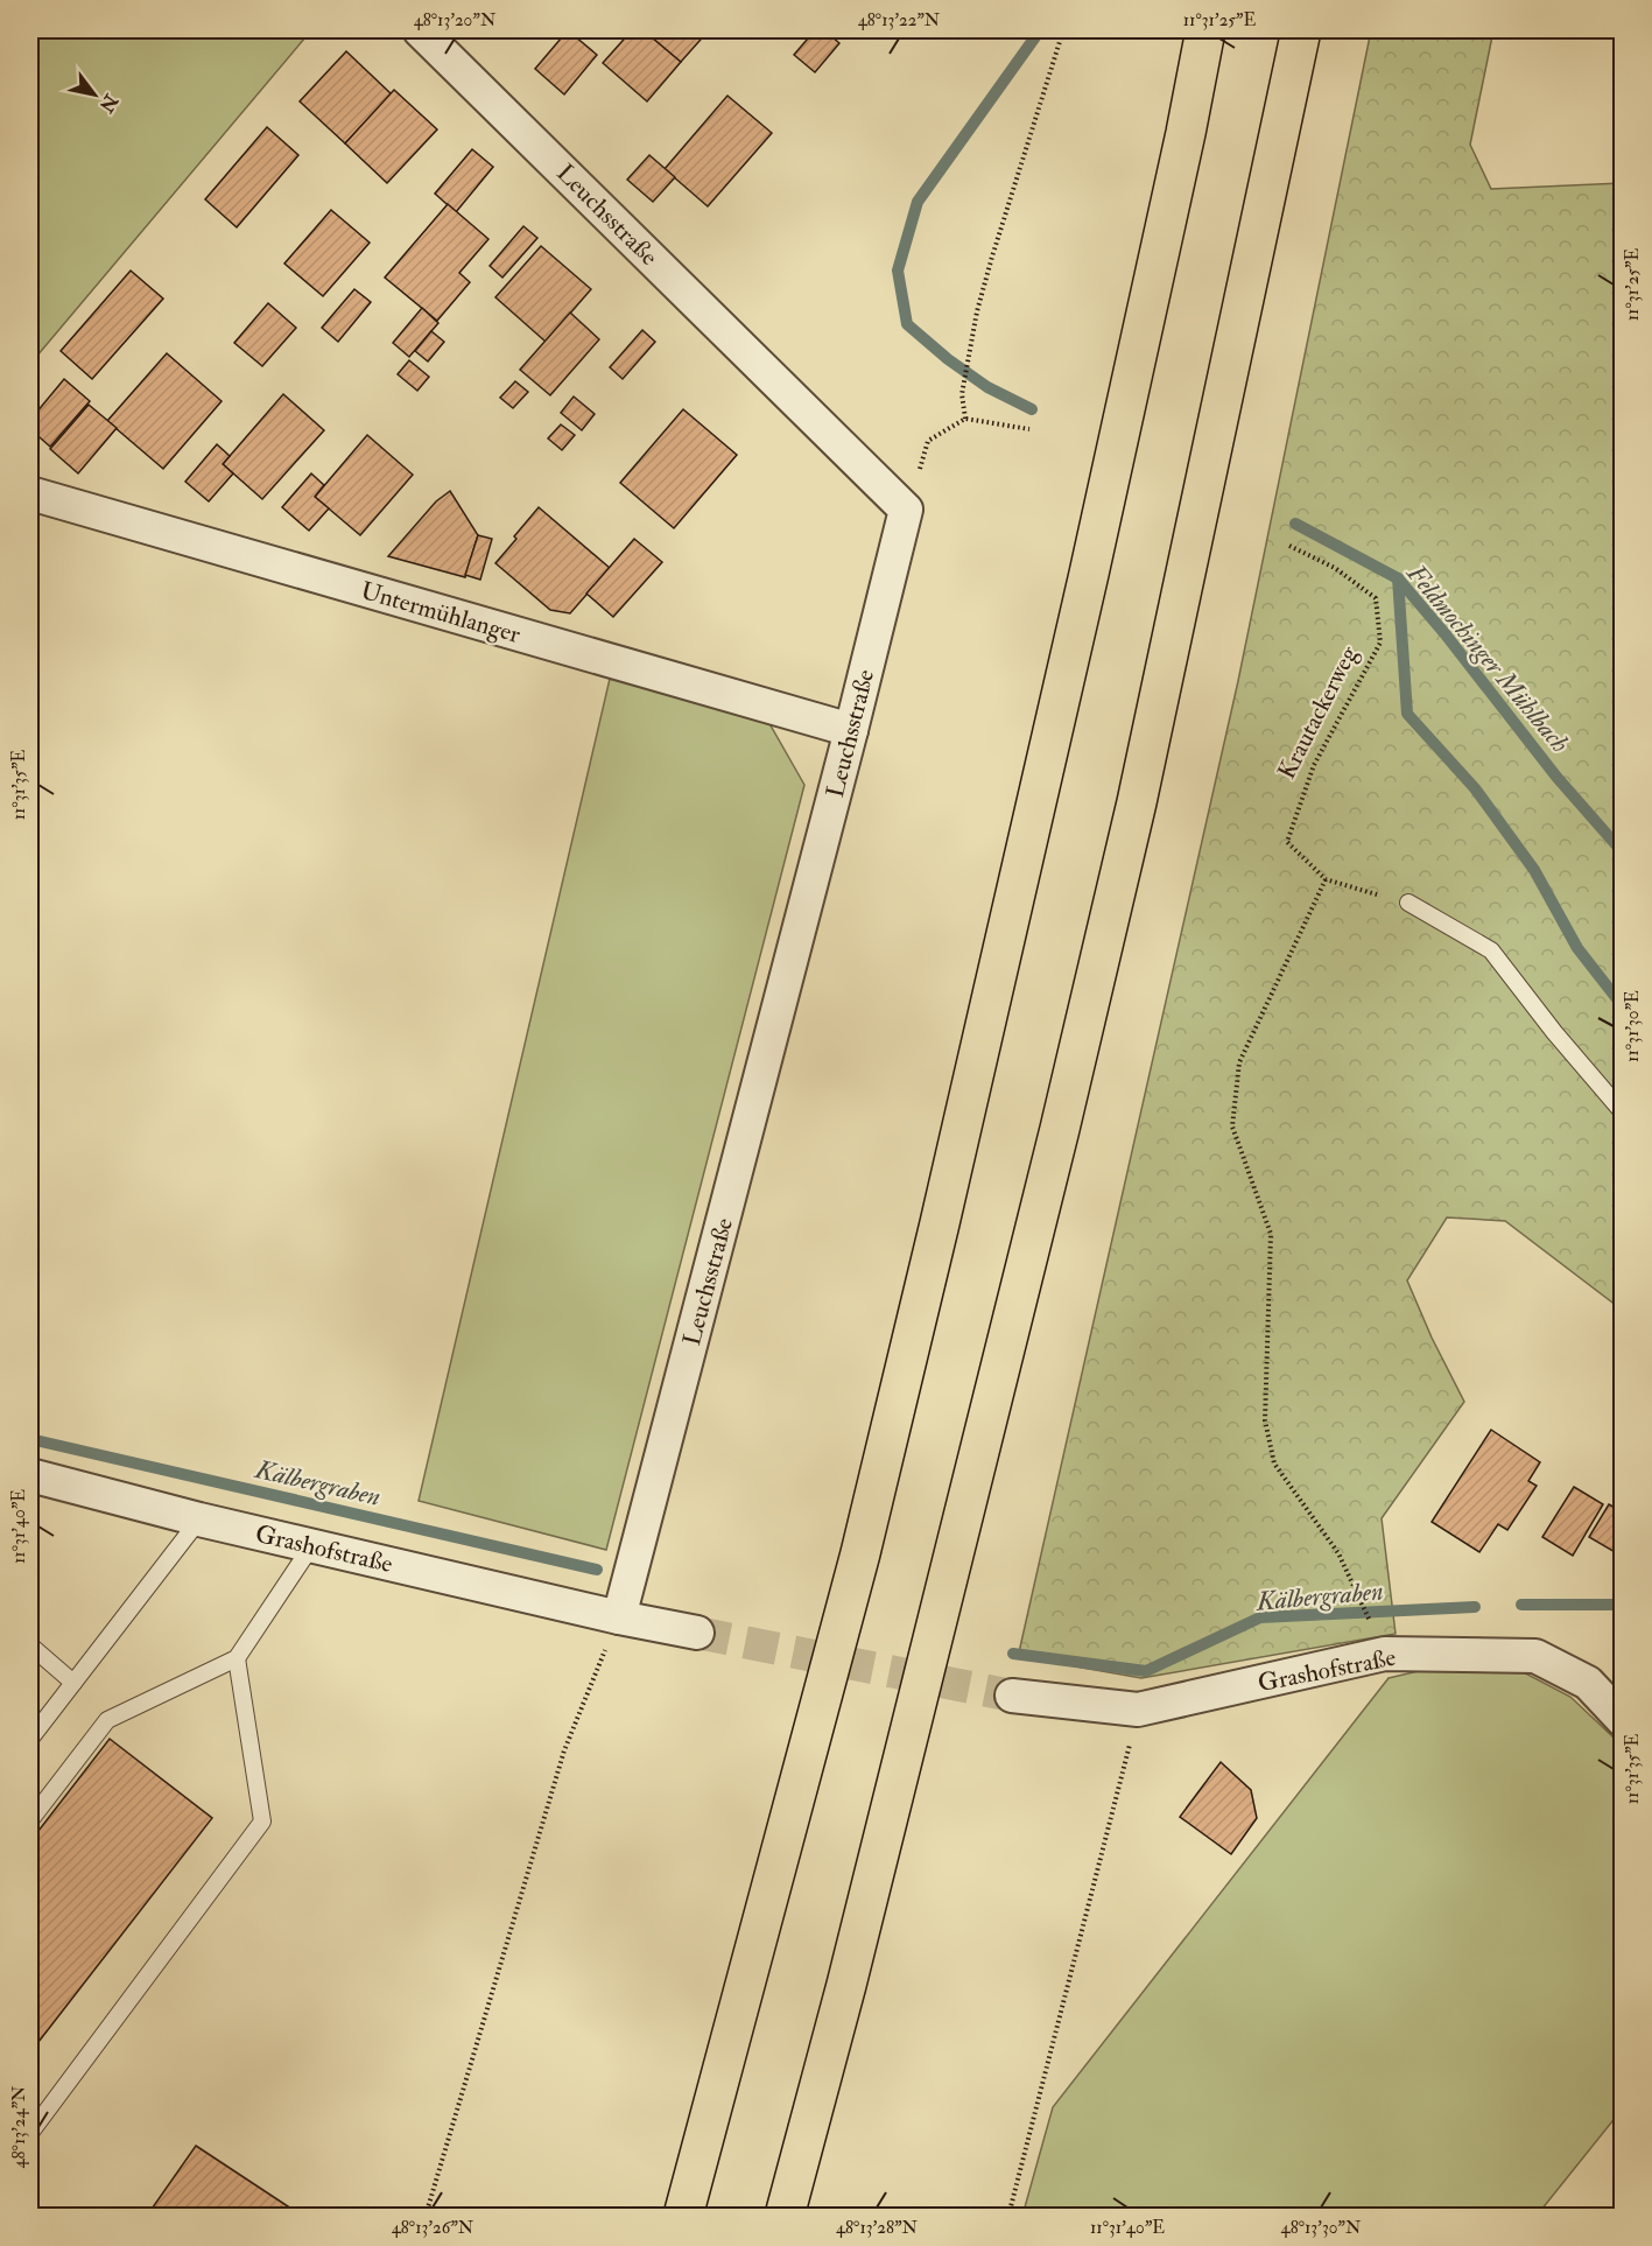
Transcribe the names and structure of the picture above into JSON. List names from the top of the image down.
{
  "streets": {
    "street": ["Leuchsstraße", "Untermühlanger", "Grashofstraße"],
    "path": ["Krautackerweg"]
  },
  "crossings": [
    ["Leuchsstraße", "Untermühlanger"],
    ["Leuchsstraße", "Grashofstraße"]
  ],
  "water": ["Feldmochinger Mühlbach", "Kälbergraben"],
  "north": "bottom right",
  "coordinates": [
    "48°13'20\"N",
    "48°13'22\"N",
    "11°31'25\"E",
    "11°31'35\"E",
    "11°31'30\"E",
    "11°31'40\"E",
    "48°13'24\"N",
    "48°13'26\"N",
    "48°13'28\"N",
    "48°13'30\"N"
  ]
}
